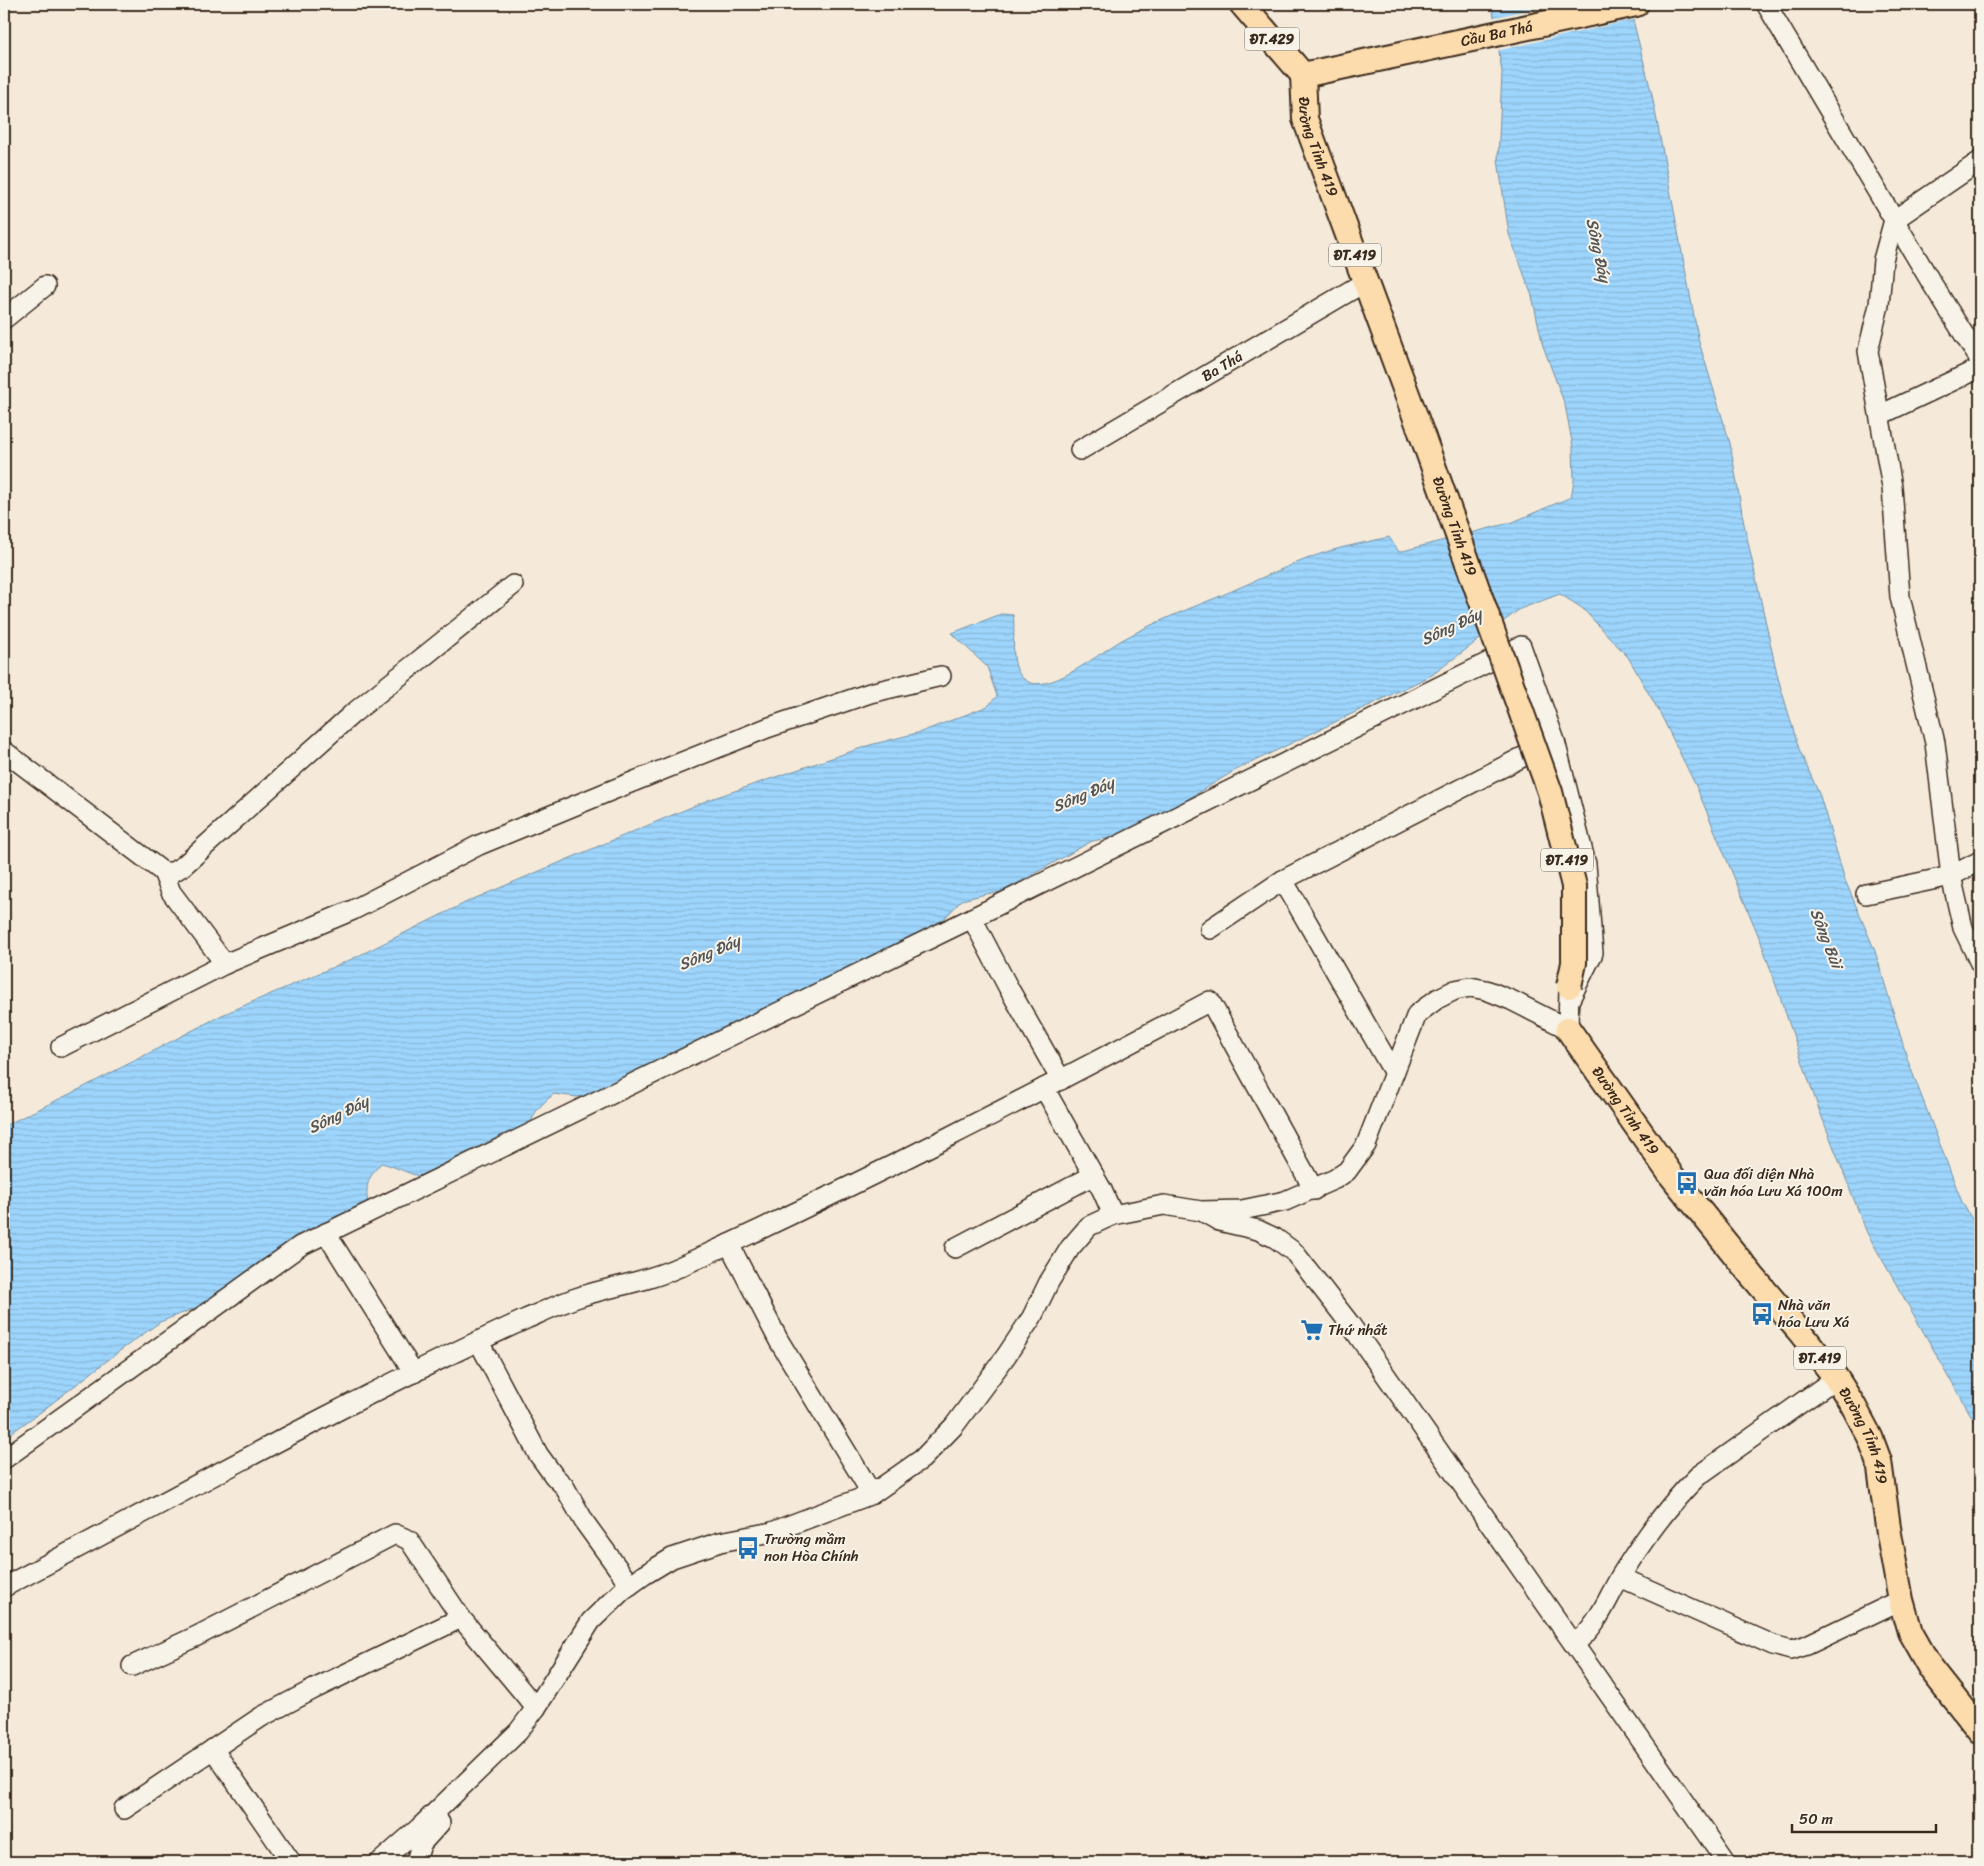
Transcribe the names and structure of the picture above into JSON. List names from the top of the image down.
{
  "streets": {
    "main road": [
      "Cầu Ba Thá",
      "ĐT.429",
      "Đường Tỉnh 419",
      "ĐT.419"
    ],
    "street": ["Ba Thá"]
  },
  "crossings": [
    ["Cầu Ba Thá", "ĐT.429"],
    ["Cầu Ba Thá", "Đường Tỉnh 419"],
    ["ĐT.429", "Đường Tỉnh 419"],
    ["Đường Tỉnh 419", "Ba Thá"]
  ],
  "water": ["Sông Đáy", "Sông Bùi"],
  "places": {
    "bus stop": ["Qua đối diện Nhà văn hóa Lưu Xá 100m", "Nhà văn hóa Lưu Xá", "Trường mầm non Hòa Chính"],
    "supermarket": ["Thứ nhất"]
  },
  "scale_bar": "50 m"
}
